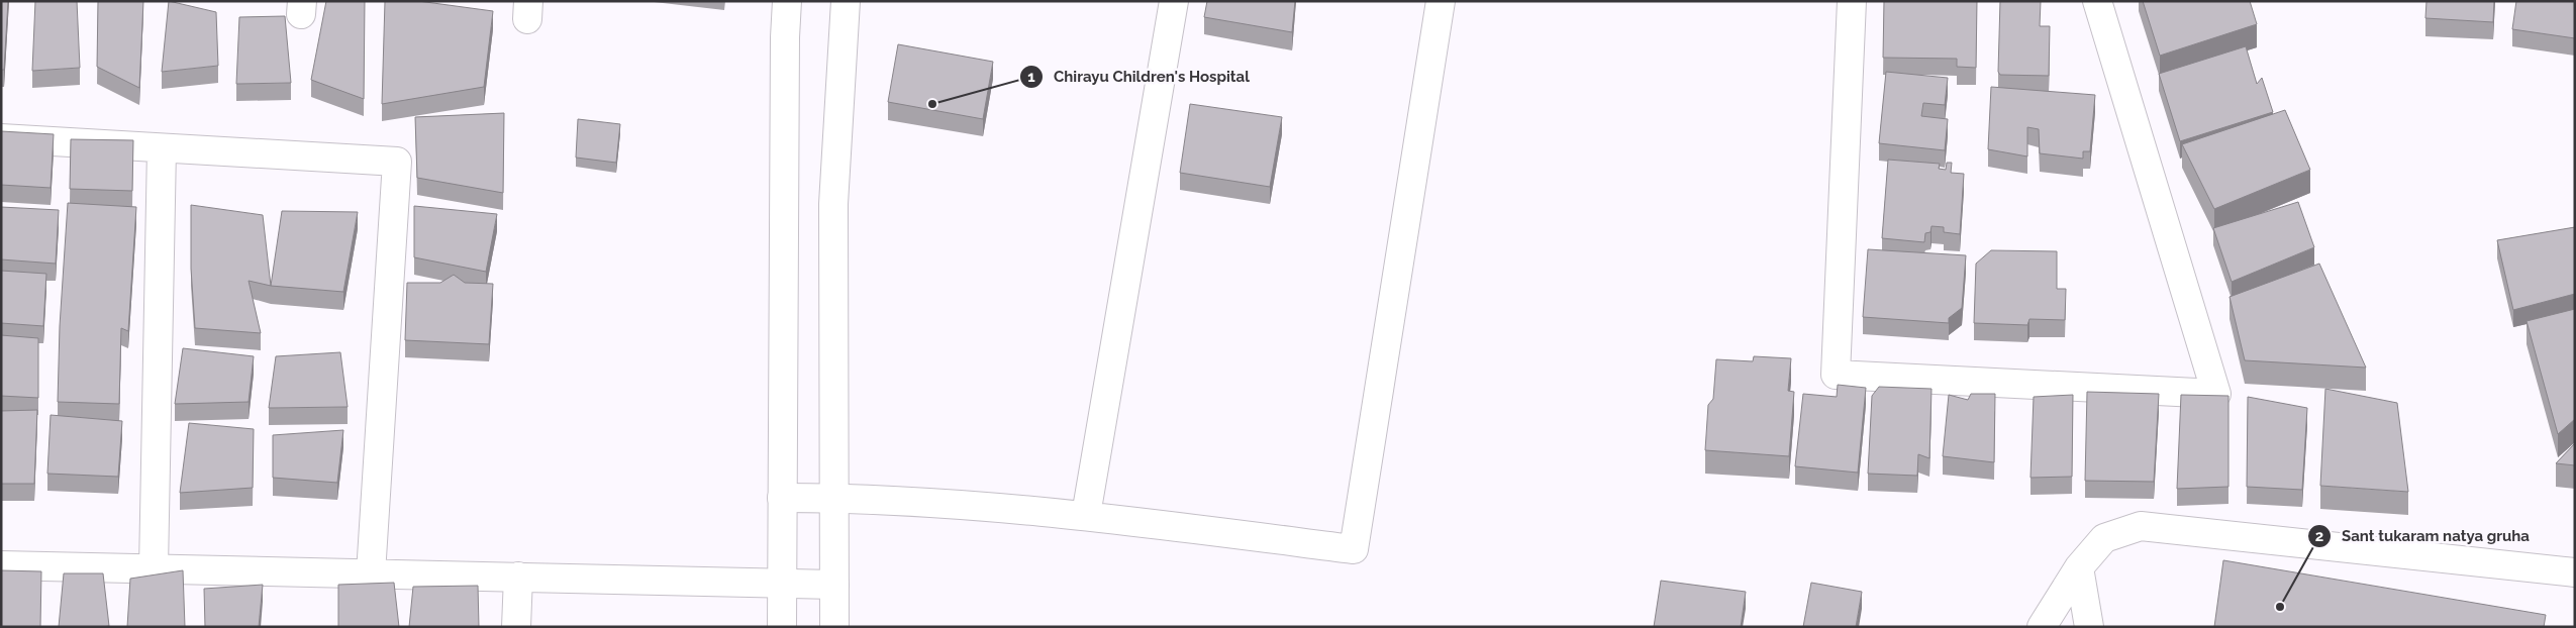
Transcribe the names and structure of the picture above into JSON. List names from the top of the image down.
{
  "places": ["Chirayu Children's Hospital", "Sant tukaram natya gruha"]
}
